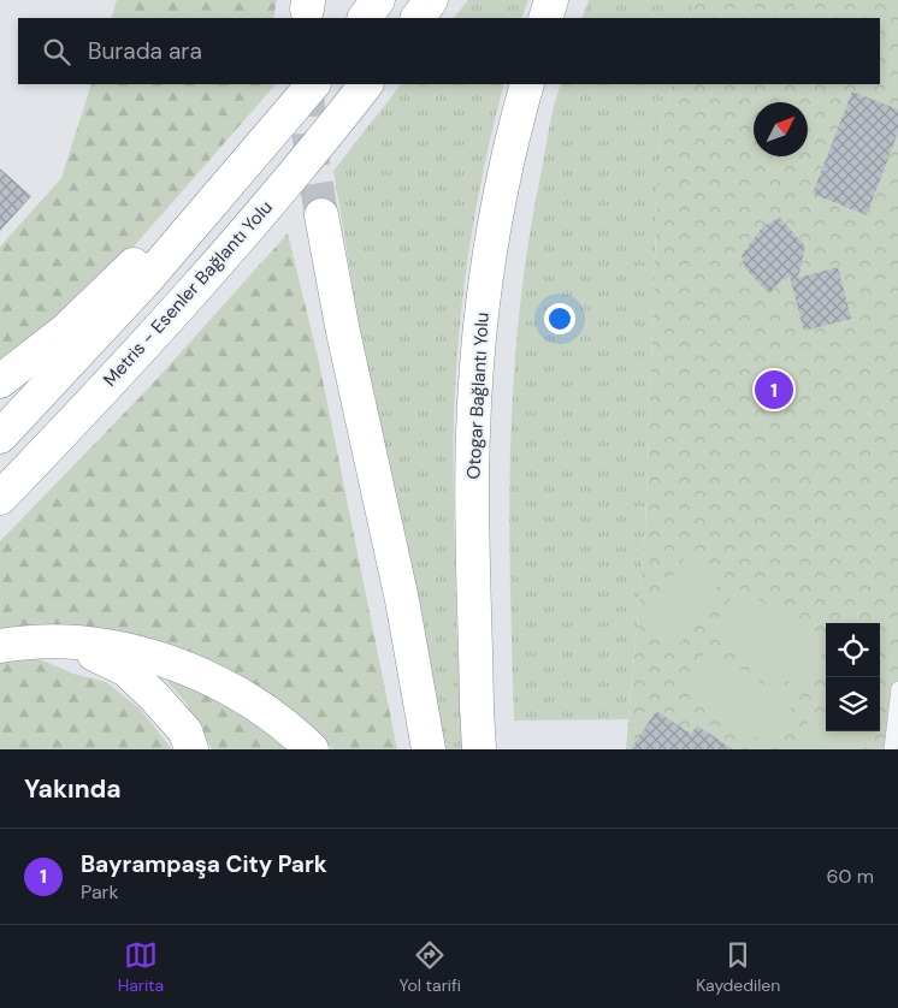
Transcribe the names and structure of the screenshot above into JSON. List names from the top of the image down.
{
  "streets": {
    "highway": ["Metris - Esenler Bağlantı Yolu", "Otogar Bağlantı Yolu"]
  },
  "north": "top right",
  "page": {
    "search": "Burada ara",
    "pins": "1",
    "heading": "Yakında",
    "list": [
      {
        "mark": "1",
        "name": "Bayrampaşa City Park",
        "note": "Park",
        "value": "60 m"
      }
    ],
    "nav": ["Harita", "Yol tarifi", "Kaydedilen"]
  }
}
